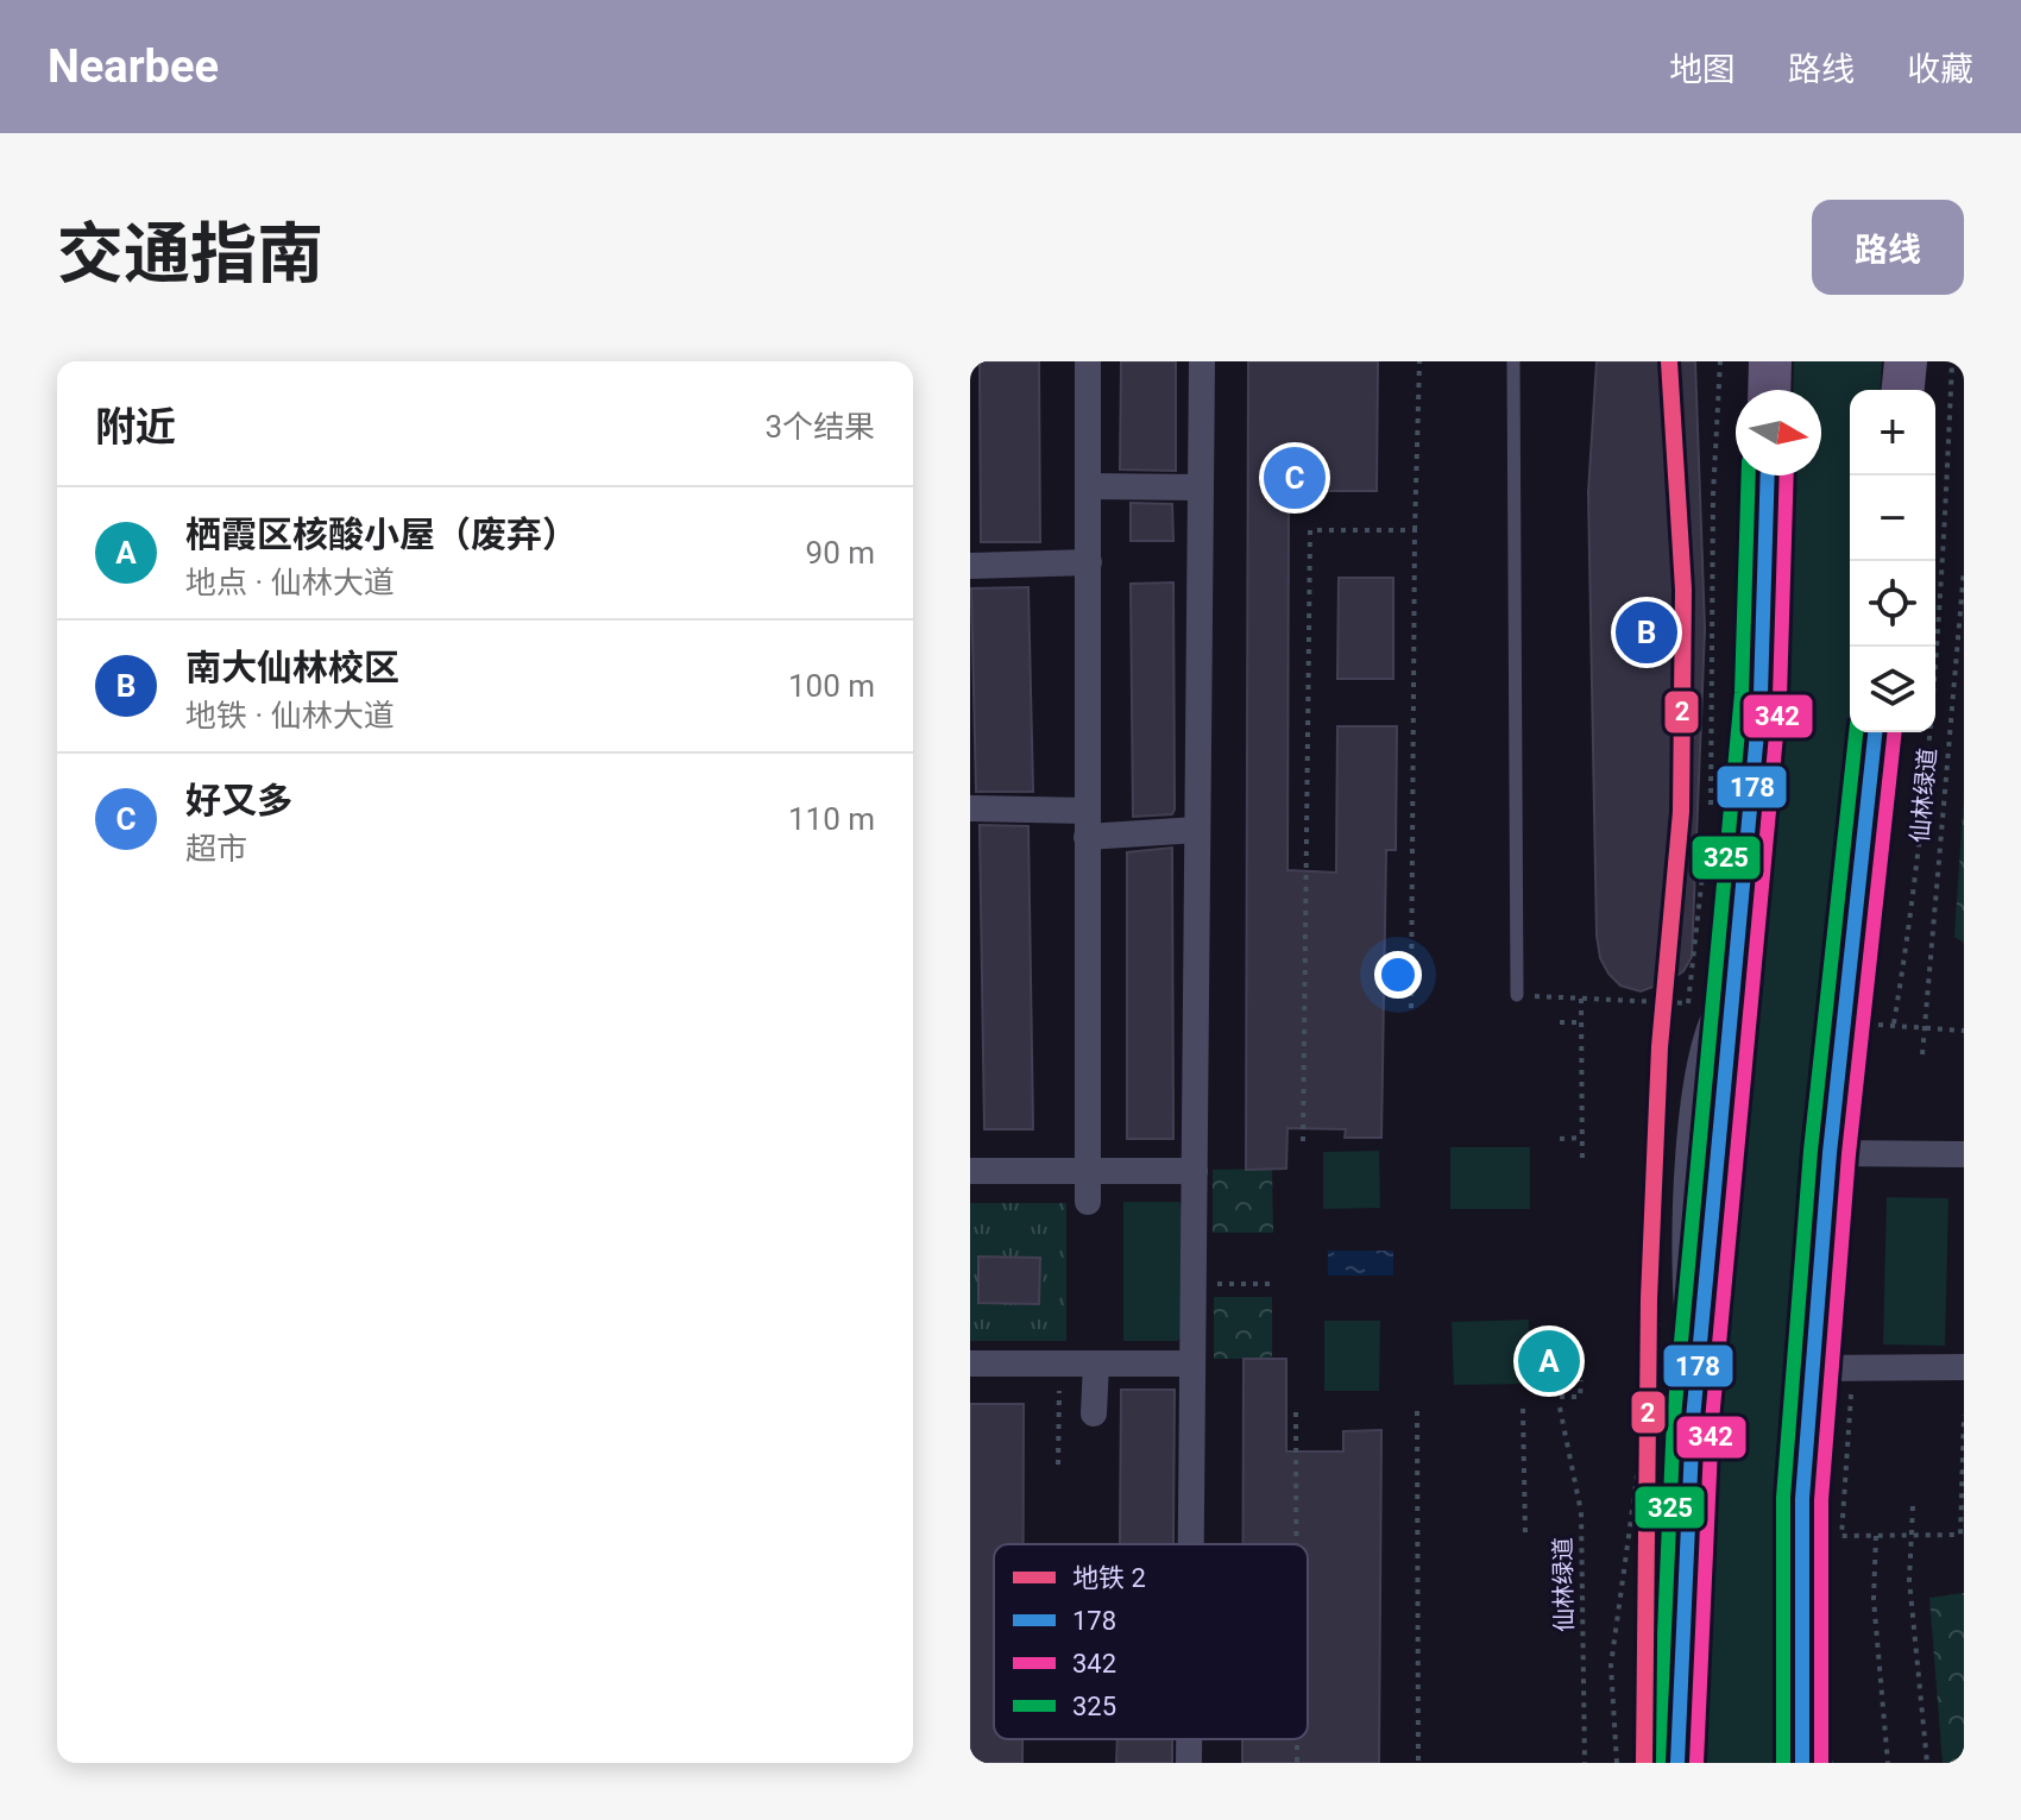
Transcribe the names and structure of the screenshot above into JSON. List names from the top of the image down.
{
  "streets": {
    "path": ["仙林绿道"]
  },
  "lines": [
    "metro line 2",
    "transit line 178",
    "transit line 342",
    "transit line 325"
  ],
  "legend": [
    "地铁 2",
    "178",
    "342",
    "325"
  ],
  "north": "right",
  "page": {
    "header": "Nearbee",
    "nav": ["地图", "路线", "收藏"],
    "title": "交通指南",
    "buttons": "路线",
    "heading": ["附近", "3个结果"],
    "map_buttons": ["+", "−"],
    "pins": ["C", "B", "A"],
    "list": [
      {
        "mark": "A",
        "name": "栖霞区核酸小屋（废弃）",
        "note": "地点 · 仙林大道",
        "value": "90 m"
      },
      {
        "mark": "B",
        "name": "南大仙林校区",
        "note": "地铁 · 仙林大道",
        "value": "100 m"
      },
      {
        "mark": "C",
        "name": "好又多",
        "note": "超市",
        "value": "110 m"
      }
    ]
  }
}
